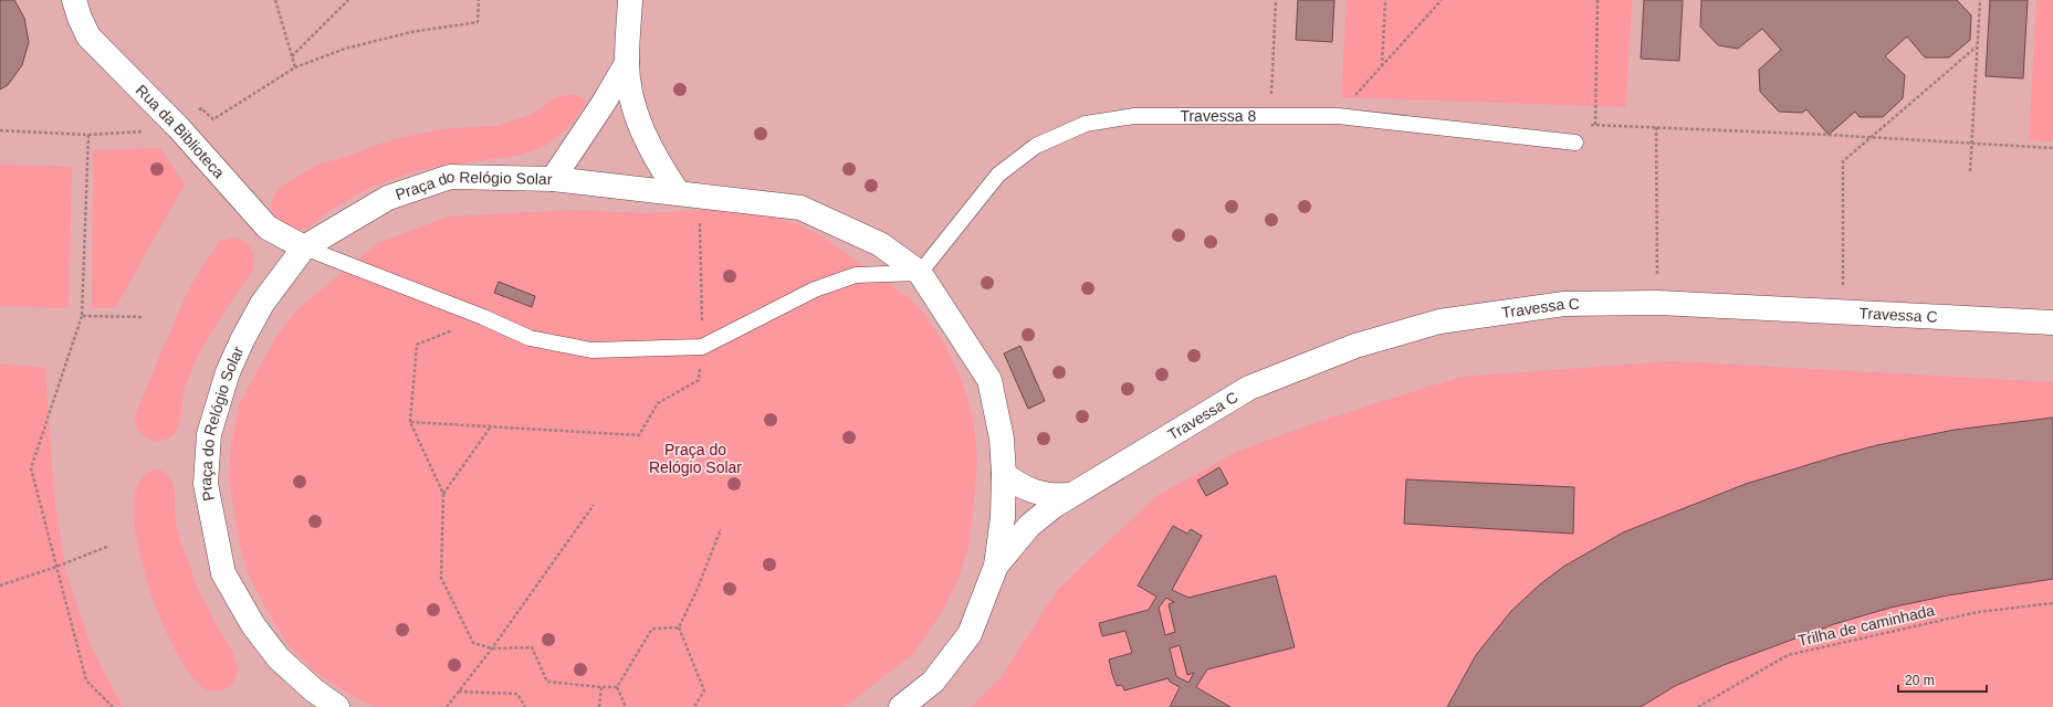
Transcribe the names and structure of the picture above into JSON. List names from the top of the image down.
{
  "streets": {
    "street": ["Rua da Biblioteca", "Praça do Relógio Solar", "Travessa C"],
    "lane": ["Travessa 8"],
    "path": ["Trilha de caminhada"]
  },
  "crossings": [
    ["Travessa 8", "Praça do Relógio Solar"],
    ["Rua da Biblioteca", "Praça do Relógio Solar"],
    ["Praça do Relógio Solar", "Travessa C"]
  ],
  "parks": ["Praça do Relógio Solar"],
  "scale_bar": "20 m"
}
